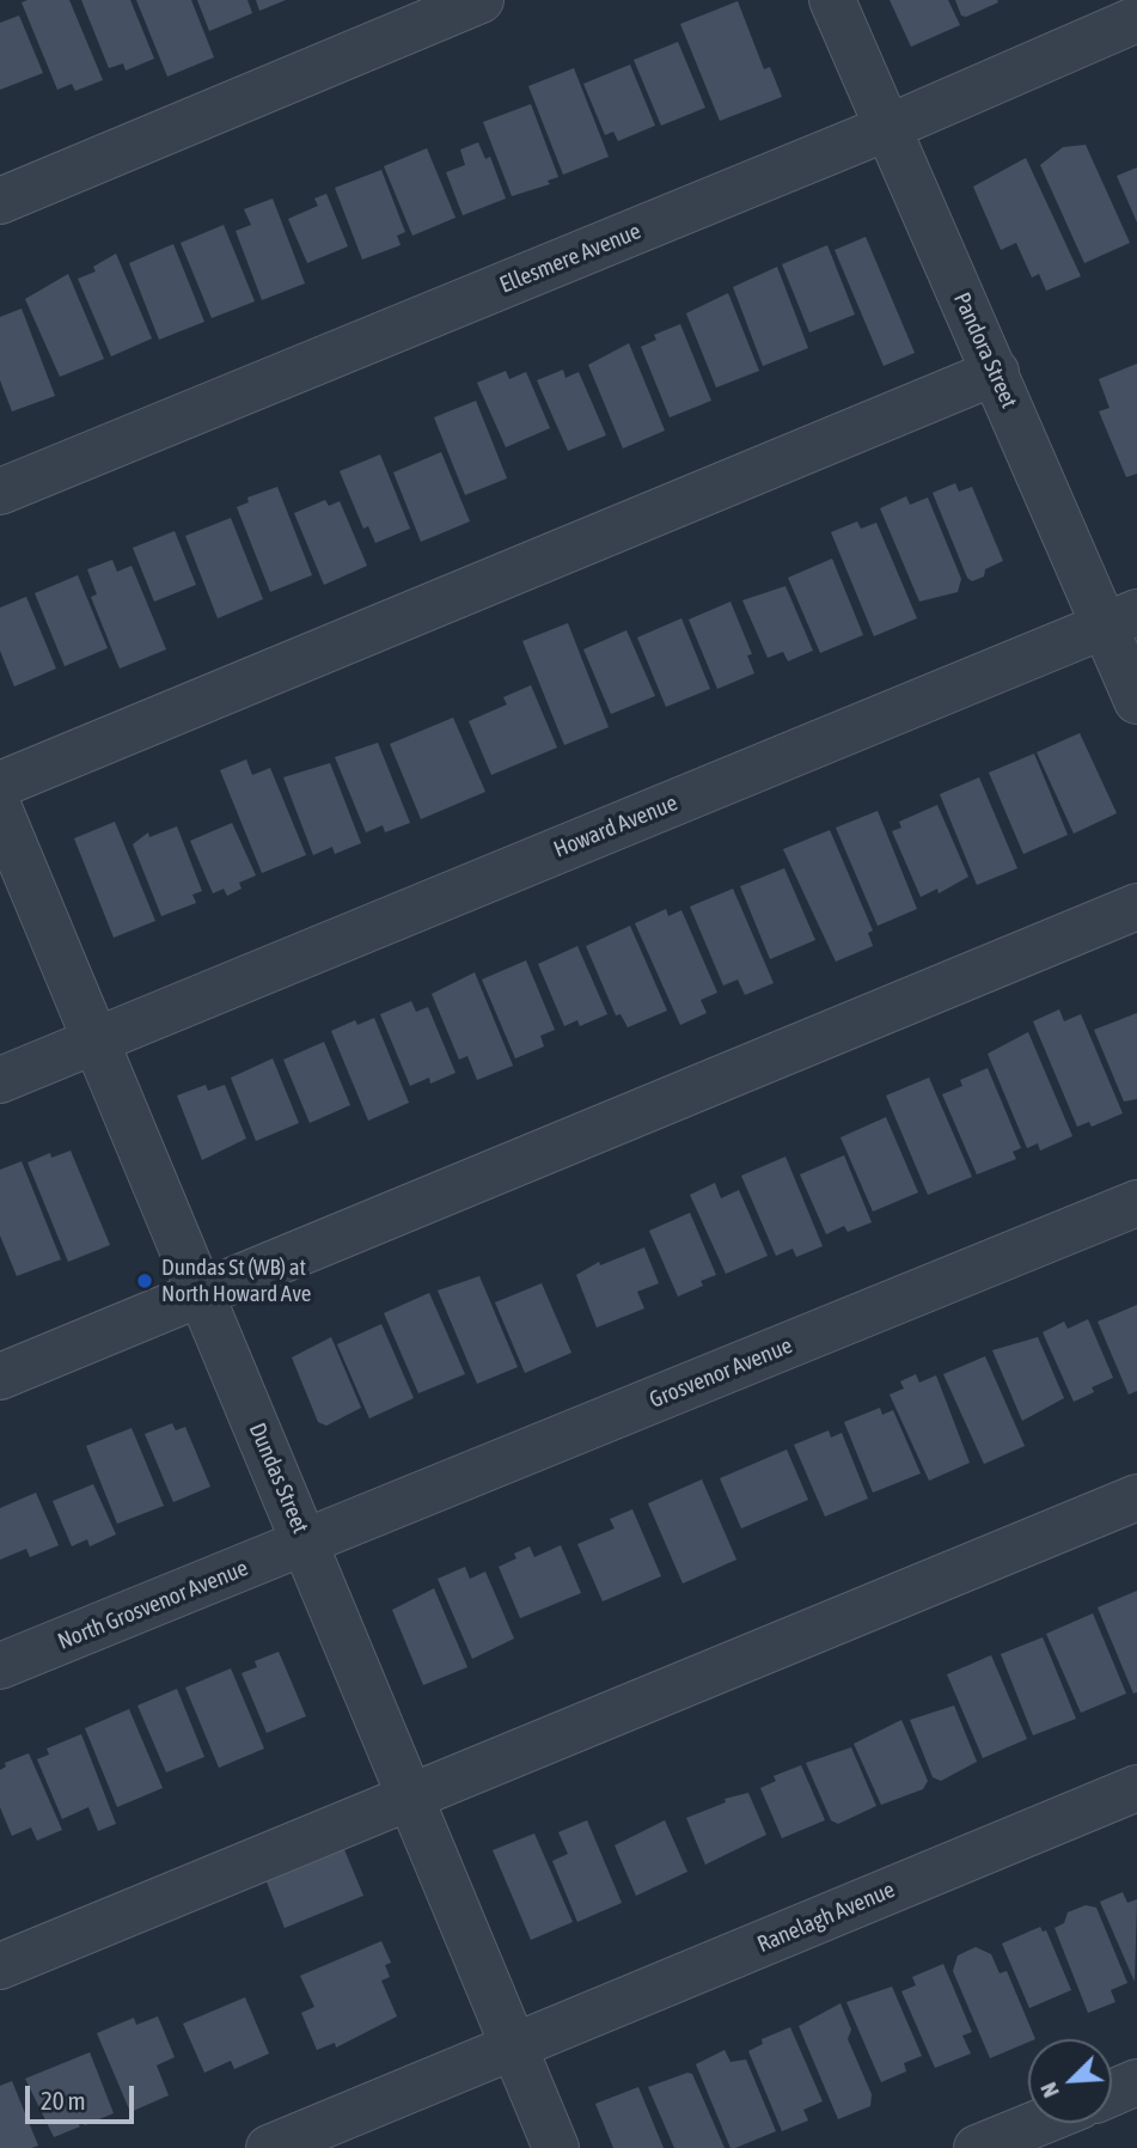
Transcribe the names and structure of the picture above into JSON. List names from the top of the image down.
{
  "streets": {
    "street": [
      "Ellesmere Avenue",
      "Pandora Street",
      "Howard Avenue",
      "Grosvenor Avenue",
      "Dundas Street",
      "North Grosvenor Avenue",
      "Ranelagh Avenue"
    ]
  },
  "crossings": [
    ["Ellesmere Avenue", "Pandora Street"],
    ["Pandora Street", "Howard Avenue"],
    ["Howard Avenue", "Dundas Street"],
    ["Grosvenor Avenue", "Dundas Street"],
    ["Grosvenor Avenue", "North Grosvenor Avenue"],
    ["Dundas Street", "North Grosvenor Avenue"],
    ["Dundas Street", "Ranelagh Avenue"]
  ],
  "places": ["Dundas St (WB) at North Howard Ave"],
  "scale_bar": "20 m",
  "north": "bottom left"
}
